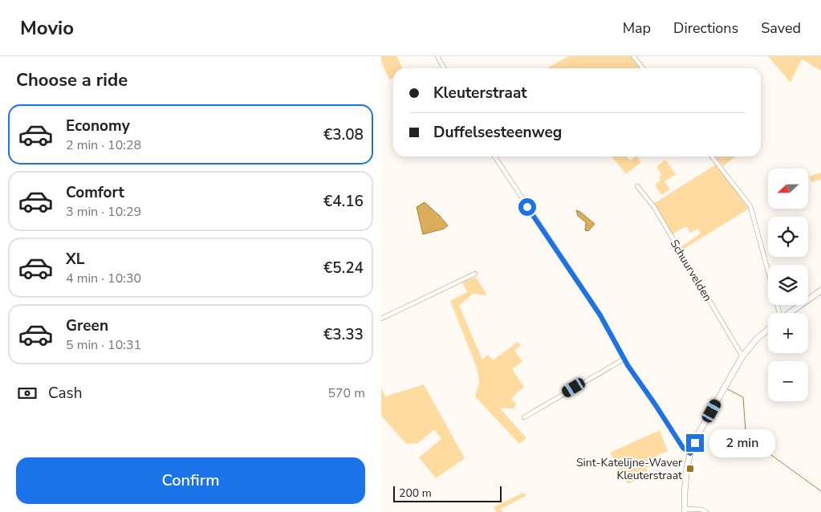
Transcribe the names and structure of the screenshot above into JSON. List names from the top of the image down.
{
  "streets": {
    "street": ["Schuurvelden"]
  },
  "places": {
    "transit": ["Sint-Katelijne-Waver Kleuterstraat"]
  },
  "scale_bar": "200 m",
  "north": "left",
  "page": {
    "header": "Movio",
    "nav": ["Map", "Directions", "Saved"],
    "heading": "Choose a ride",
    "banner": ["Kleuterstraat", "Duffelsesteenweg"],
    "list": [
      {
        "name": "Economy",
        "note": "2 min · 10:28",
        "value": "€3.08"
      },
      {
        "name": "Comfort",
        "note": "3 min · 10:29",
        "value": "€4.16"
      },
      {
        "name": "XL",
        "note": "4 min · 10:30",
        "value": "€5.24"
      },
      {
        "name": "Green",
        "note": "5 min · 10:31",
        "value": "€3.33"
      }
    ],
    "map_buttons": ["+", "−"],
    "pay": ["Cash", "570 m"],
    "bubble": "2 min",
    "buttons": "Confirm",
    "scale": "200 m"
  }
}
